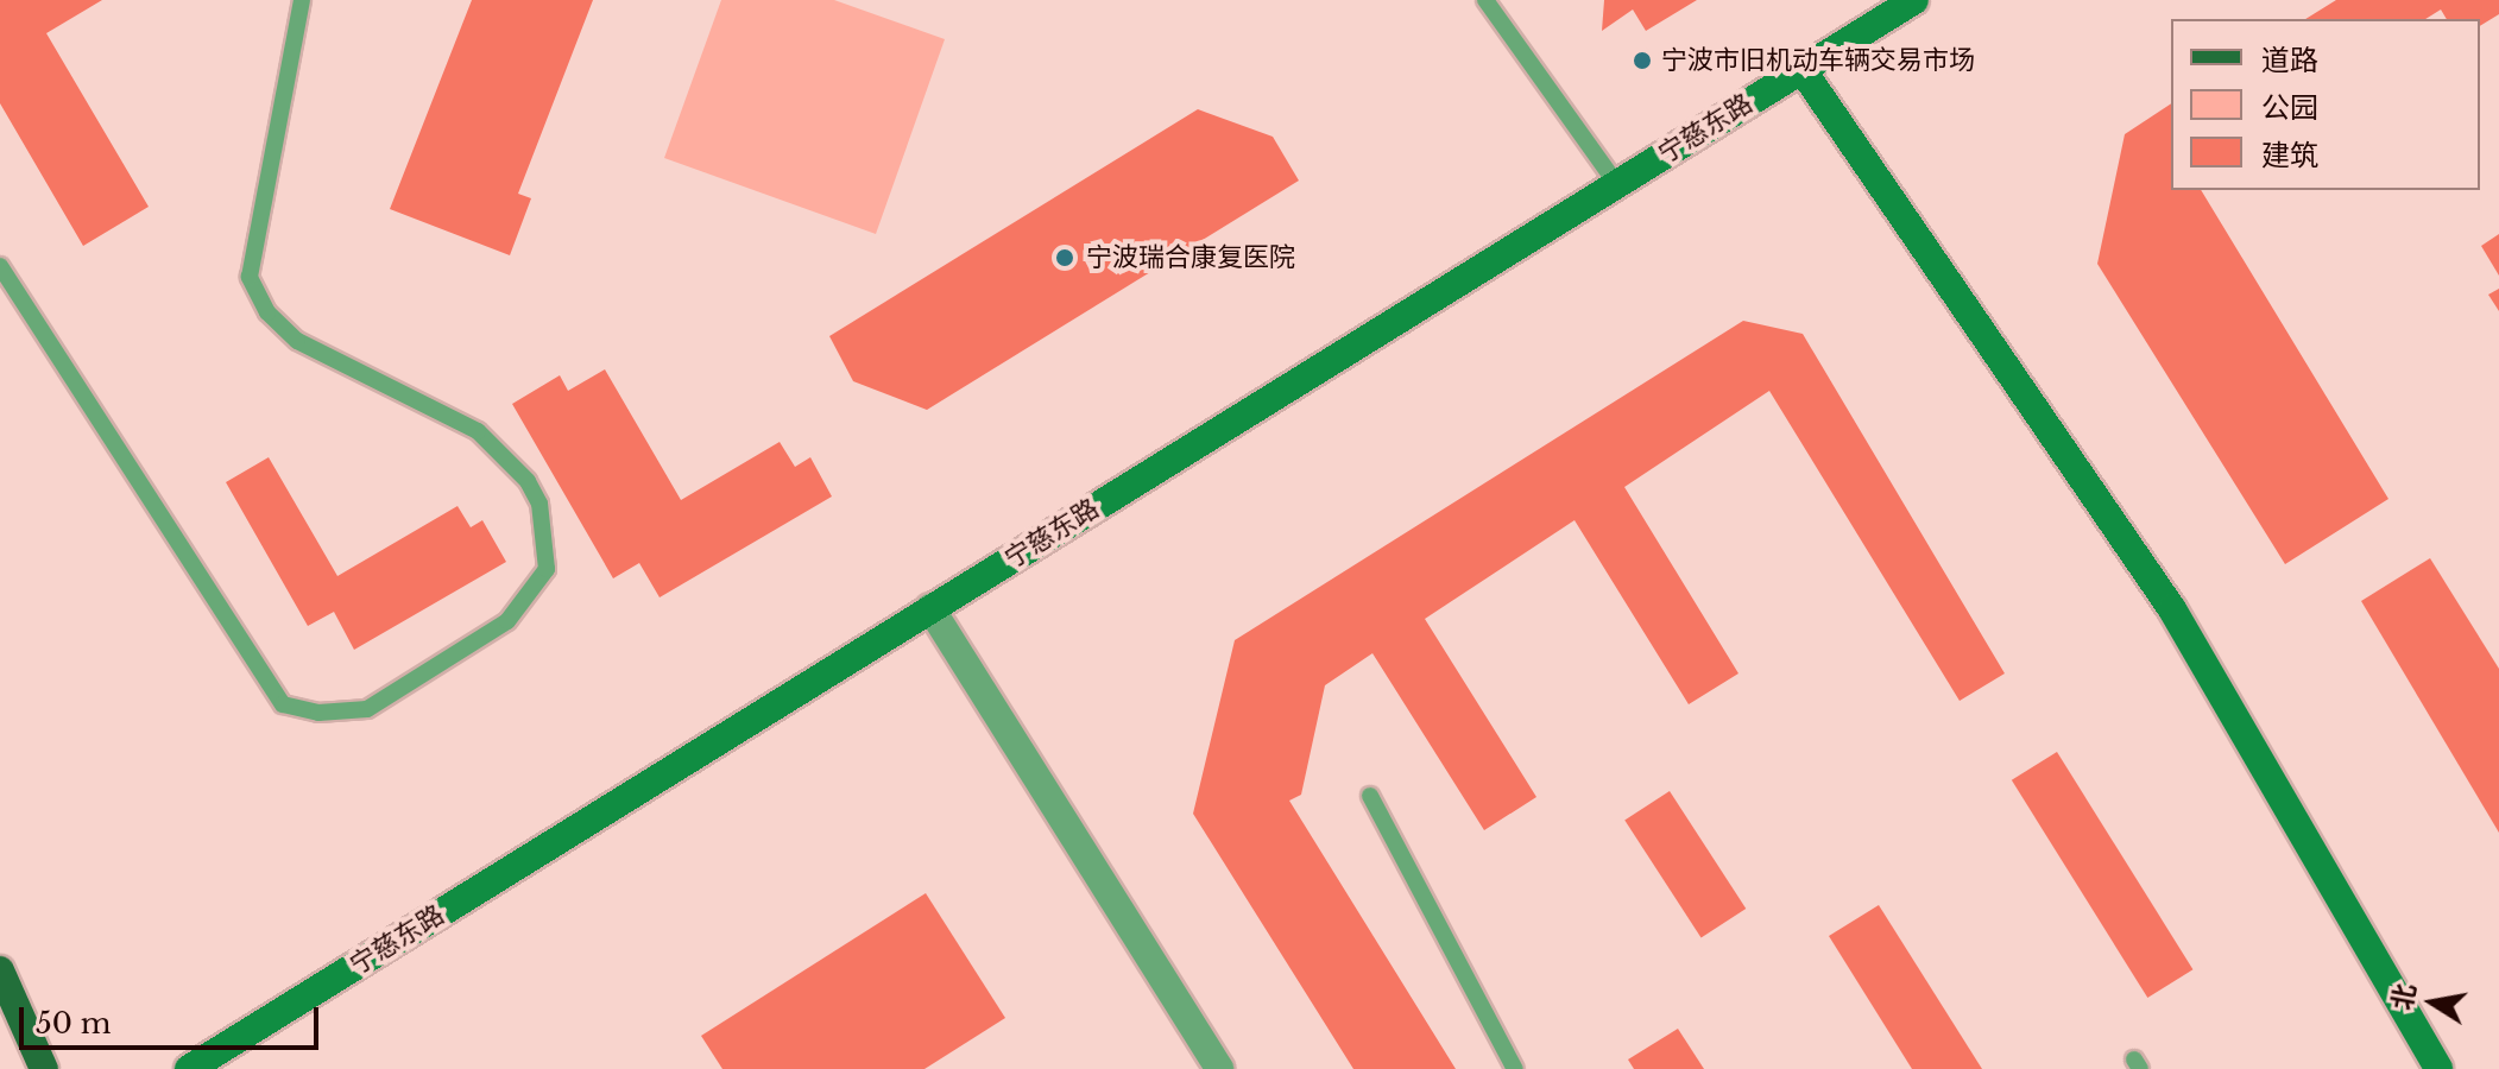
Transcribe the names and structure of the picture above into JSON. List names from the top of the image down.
{
  "streets": {
    "main road": ["宁慈东路"]
  },
  "places": ["宁波市旧机动车辆交易市场", "宁波瑞合康复医院"],
  "legend": ["道路", "公园", "建筑"],
  "scale_bar": "50 m",
  "north": "left"
}
